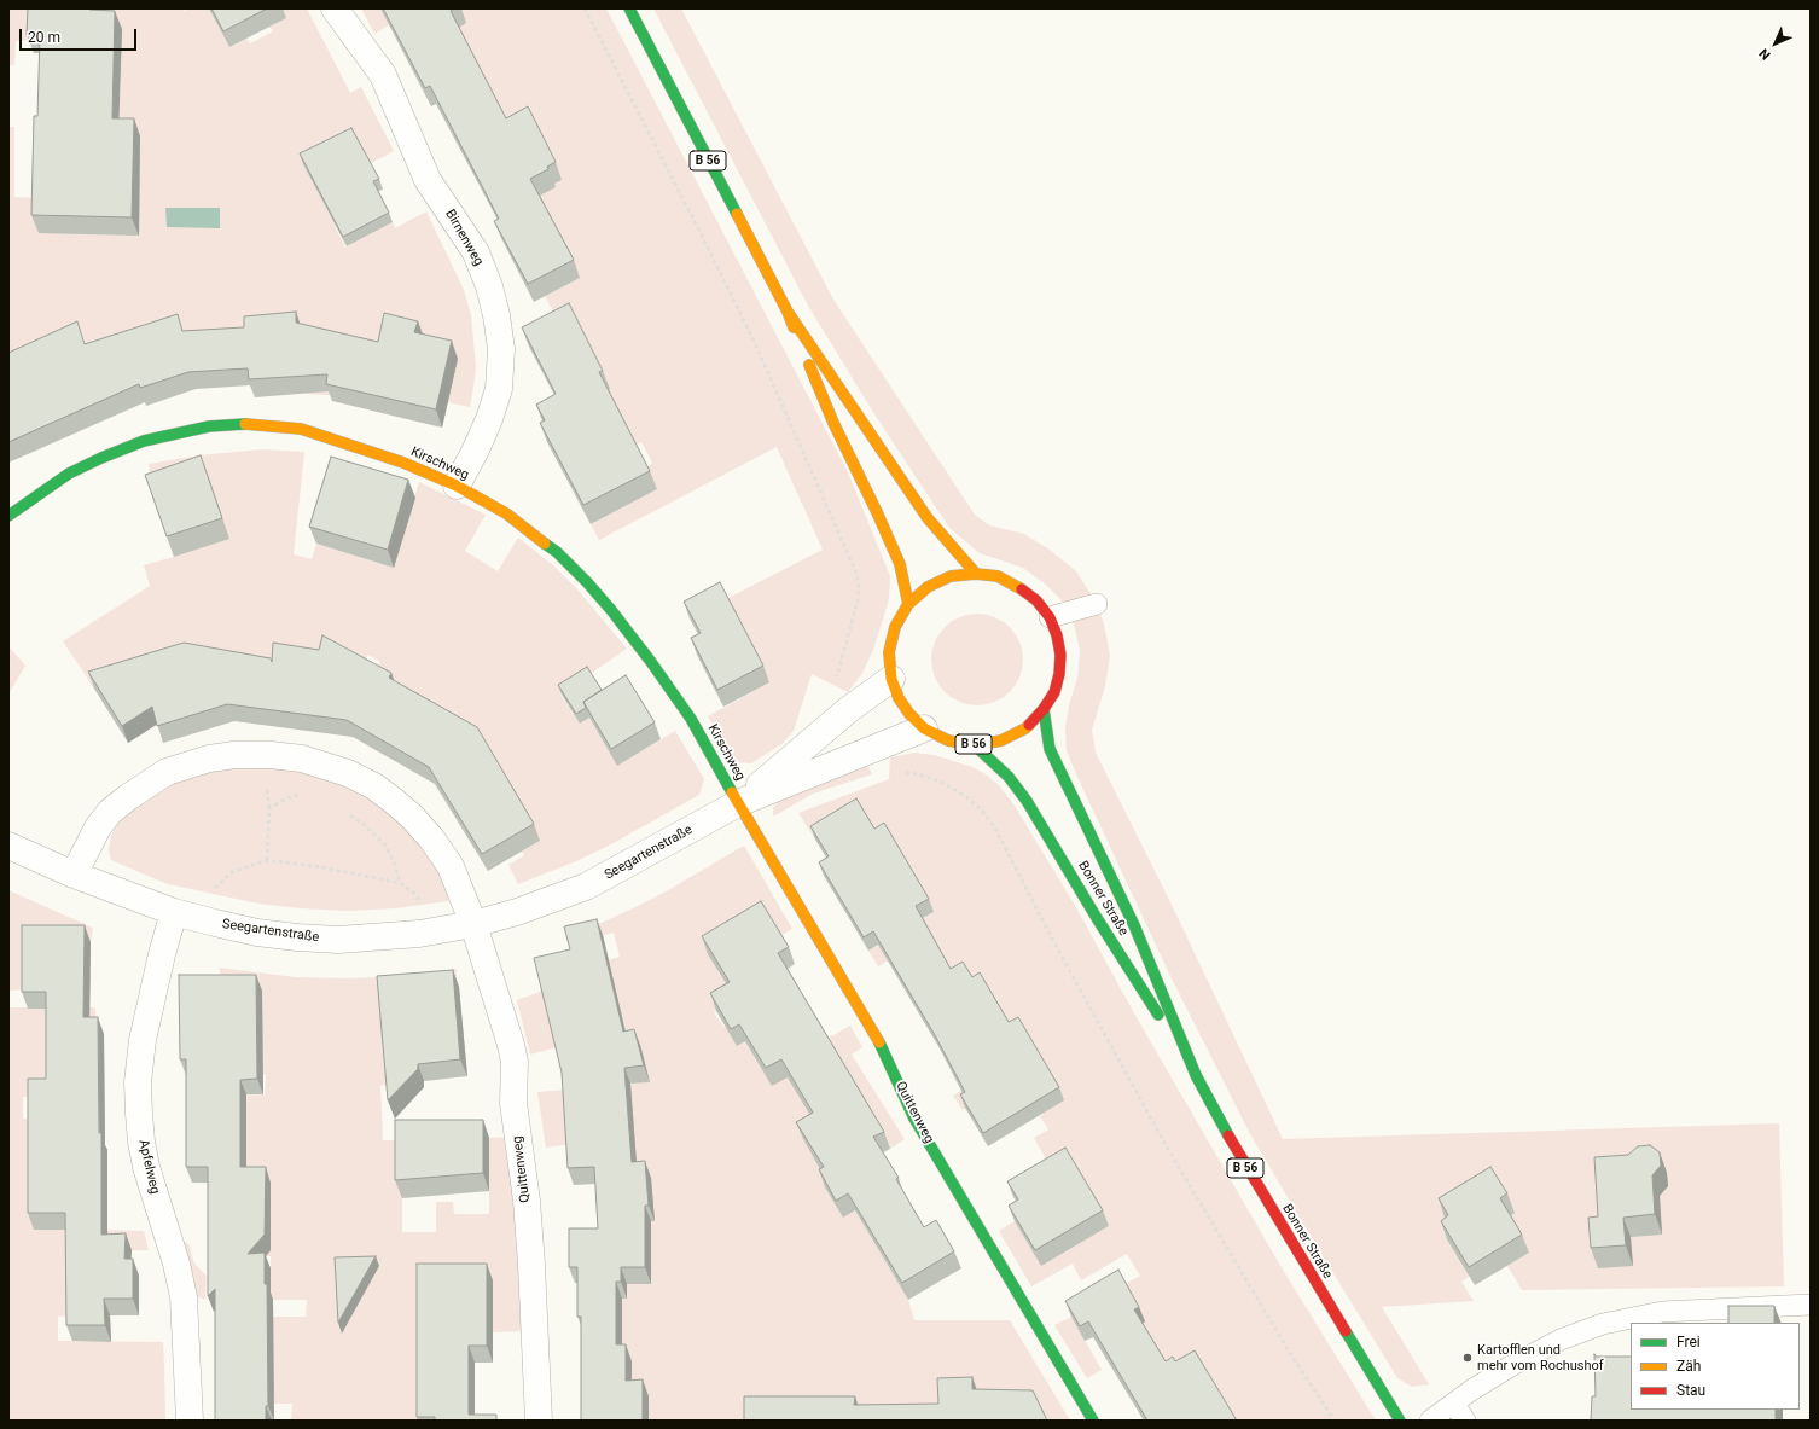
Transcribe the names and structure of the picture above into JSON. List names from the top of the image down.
{
  "streets": {
    "main road": [
      "B 56",
      "Kirschweg",
      "Bonner Straße",
      "Quittenweg"
    ],
    "street": ["Birnenweg", "Seegartenstraße", "Apfelweg"]
  },
  "crossings": [
    ["B 56", "Seegartenstraße"],
    ["B 56", "Bonner Straße"],
    ["Birnenweg", "Kirschweg"],
    ["Kirschweg", "Seegartenstraße"],
    ["Kirschweg", "Quittenweg"],
    ["Seegartenstraße", "Bonner Straße"],
    ["Seegartenstraße", "Quittenweg"],
    ["Seegartenstraße", "Apfelweg"]
  ],
  "places": ["Kartofflen und mehr vom Rochushof"],
  "legend": ["Frei", "Zäh", "Stau"],
  "scale_bar": "20 m",
  "north": "bottom left"
}
